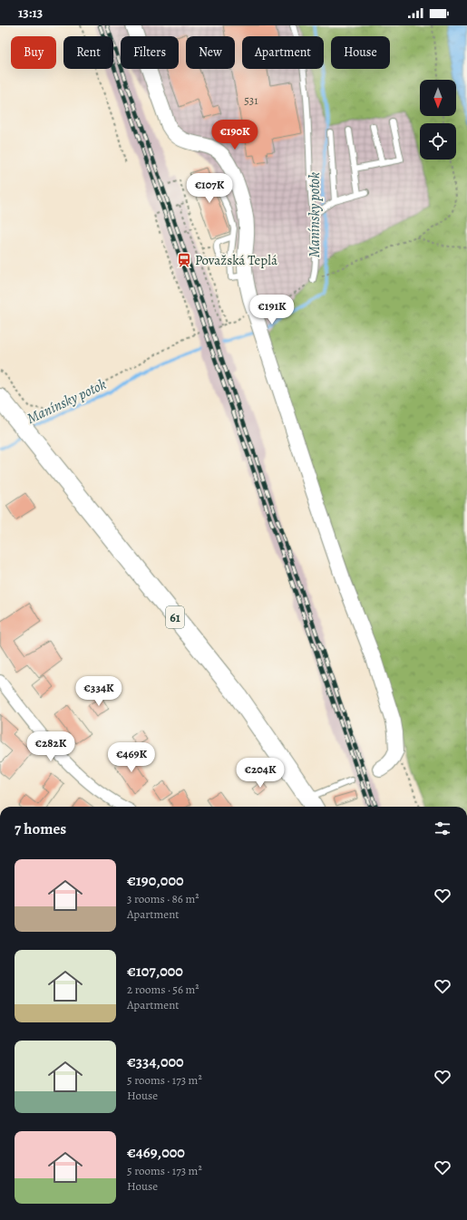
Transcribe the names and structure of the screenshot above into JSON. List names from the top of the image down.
{
  "streets": {
    "main road": ["61"]
  },
  "water": ["Manínsky potok"],
  "places": {
    "station": ["Považská Teplá"]
  },
  "house_numbers": ["531"],
  "north": "bottom",
  "page": {
    "status": "13:13",
    "chip": [
      "Buy",
      "Rent",
      "Filters",
      "New",
      "Apartment",
      "House"
    ],
    "price": [
      "€190K",
      "€107K",
      "€191K",
      "€334K",
      "€282K",
      "€469K",
      "€204K"
    ],
    "heading": "7 homes",
    "list": [
      {
        "name": "€190,000",
        "note": "3 rooms · 86 m² · Apartment"
      },
      {
        "name": "€107,000",
        "note": "2 rooms · 56 m² · Apartment"
      },
      {
        "name": "€334,000",
        "note": "5 rooms · 173 m² · House"
      },
      {
        "name": "€469,000",
        "note": "5 rooms · 173 m² · House"
      }
    ]
  }
}
